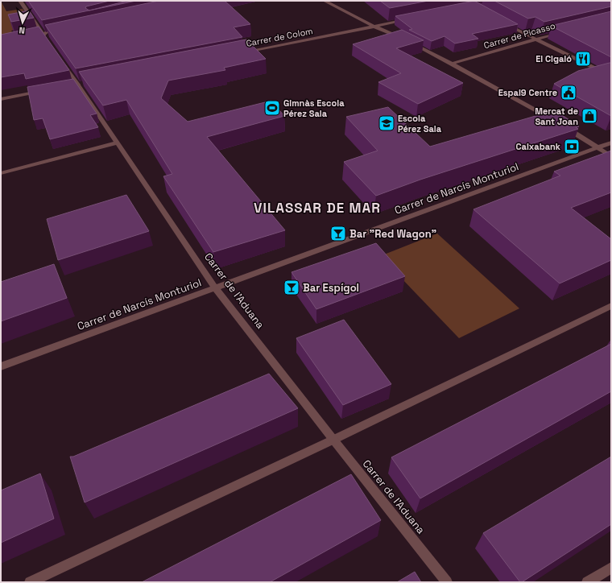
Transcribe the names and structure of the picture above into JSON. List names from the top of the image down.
{
  "streets": {
    "street": [
      "Carrer de Picasso",
      "Carrer de Colom",
      "Carrer de Narcís Monturiol",
      "Carrer de l'Aduana"
    ]
  },
  "crossings": [
    ["Carrer de Narcís Monturiol", "Carrer de l'Aduana"]
  ],
  "districts": ["VILASSAR DE MAR"],
  "places": {
    "restaurant": ["El Cigaló"],
    "public building": ["Espai9 Centre"],
    "sports": ["Gimnàs Escola Pérez Sala"],
    "shop": ["Mercat de Sant Joan"],
    "school or university": ["Escola Pérez Sala"],
    "bank": ["Caixabank"],
    "bar": ["Bar \"Red Wagon\"", "Bar Espígol"]
  },
  "north": "bottom"
}
